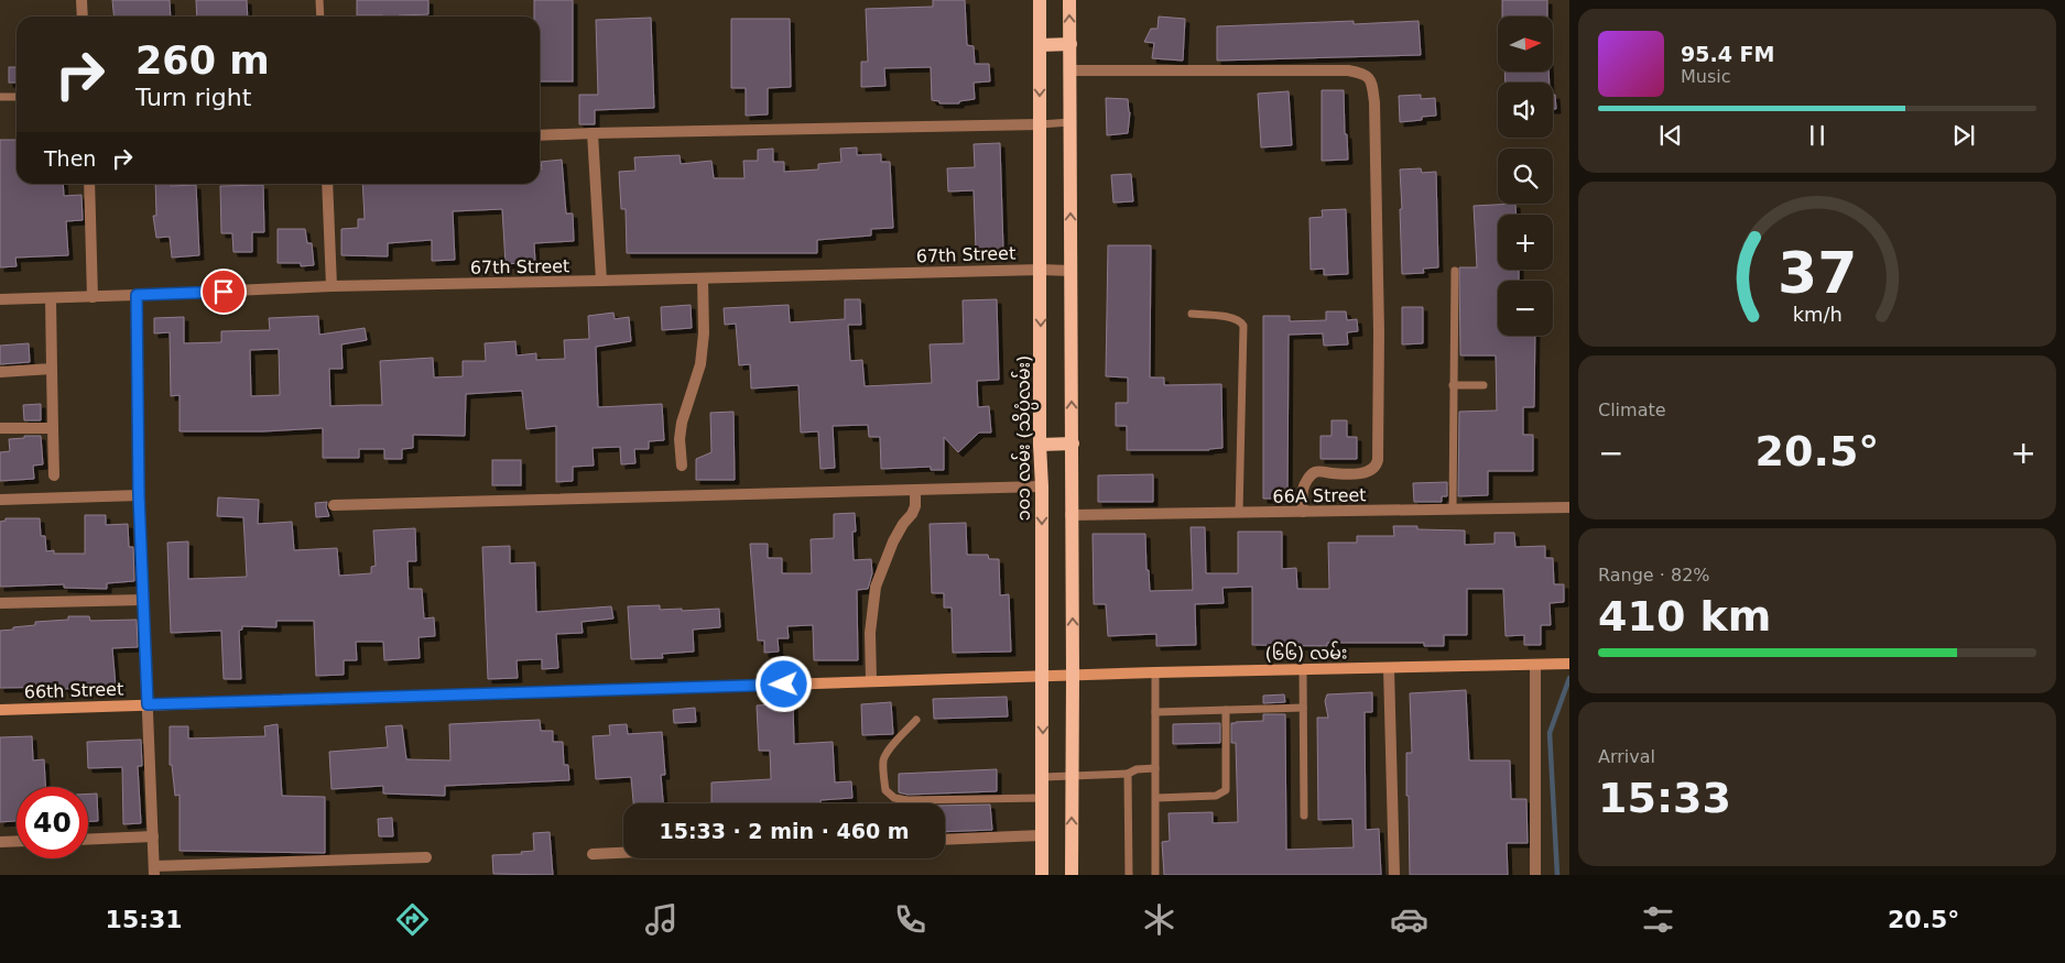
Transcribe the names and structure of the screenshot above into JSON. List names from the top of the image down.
{
  "streets": {
    "main road": ["၁၀၁ လမ်း (သိပ္ပံလမ်း)"],
    "street": [
      "67th Street",
      "66A Street",
      "(၆၆) လမ်း",
      "66th Street"
    ]
  },
  "crossings": [
    ["67th Street", "၁၀၁ လမ်း (သိပ္ပံလမ်း)"],
    ["၁၀၁ လမ်း (သိပ္ပံလမ်း)", "(၆၆) လမ်း"],
    ["(၆၆) လမ်း", "66th Street"]
  ],
  "north": "right",
  "page": {
    "map_buttons": ["+", "−"],
    "turn": ["260 m", "Turn right"],
    "song": ["95.4 FM", "Music"],
    "then": "Then",
    "tile": [
      "Climate",
      ["Range · 82%", "410 km"],
      ["Arrival", "15:33"]
    ],
    "heat": ["−", "20.5°", "+"],
    "limit": "40",
    "trip": "15:33 · 2 min · 460 m",
    "tabs": ["15:31", "20.5°"],
    "gauge": ["37", "km/h"]
  }
}
